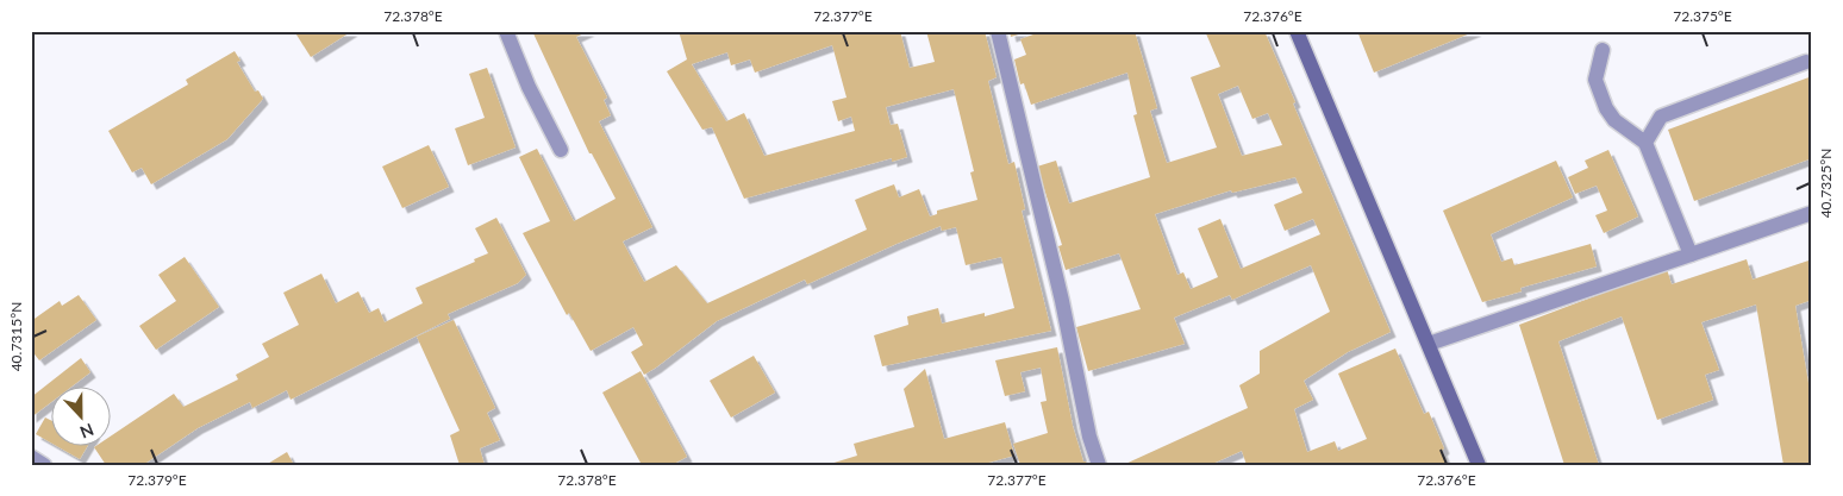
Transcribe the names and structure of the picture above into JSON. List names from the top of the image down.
{
  "north": "bottom",
  "coordinates": [
    "72.378°E",
    "72.377°E",
    "72.376°E",
    "72.375°E",
    "40.7325°N",
    "40.7315°N",
    "72.379°E"
  ]
}
